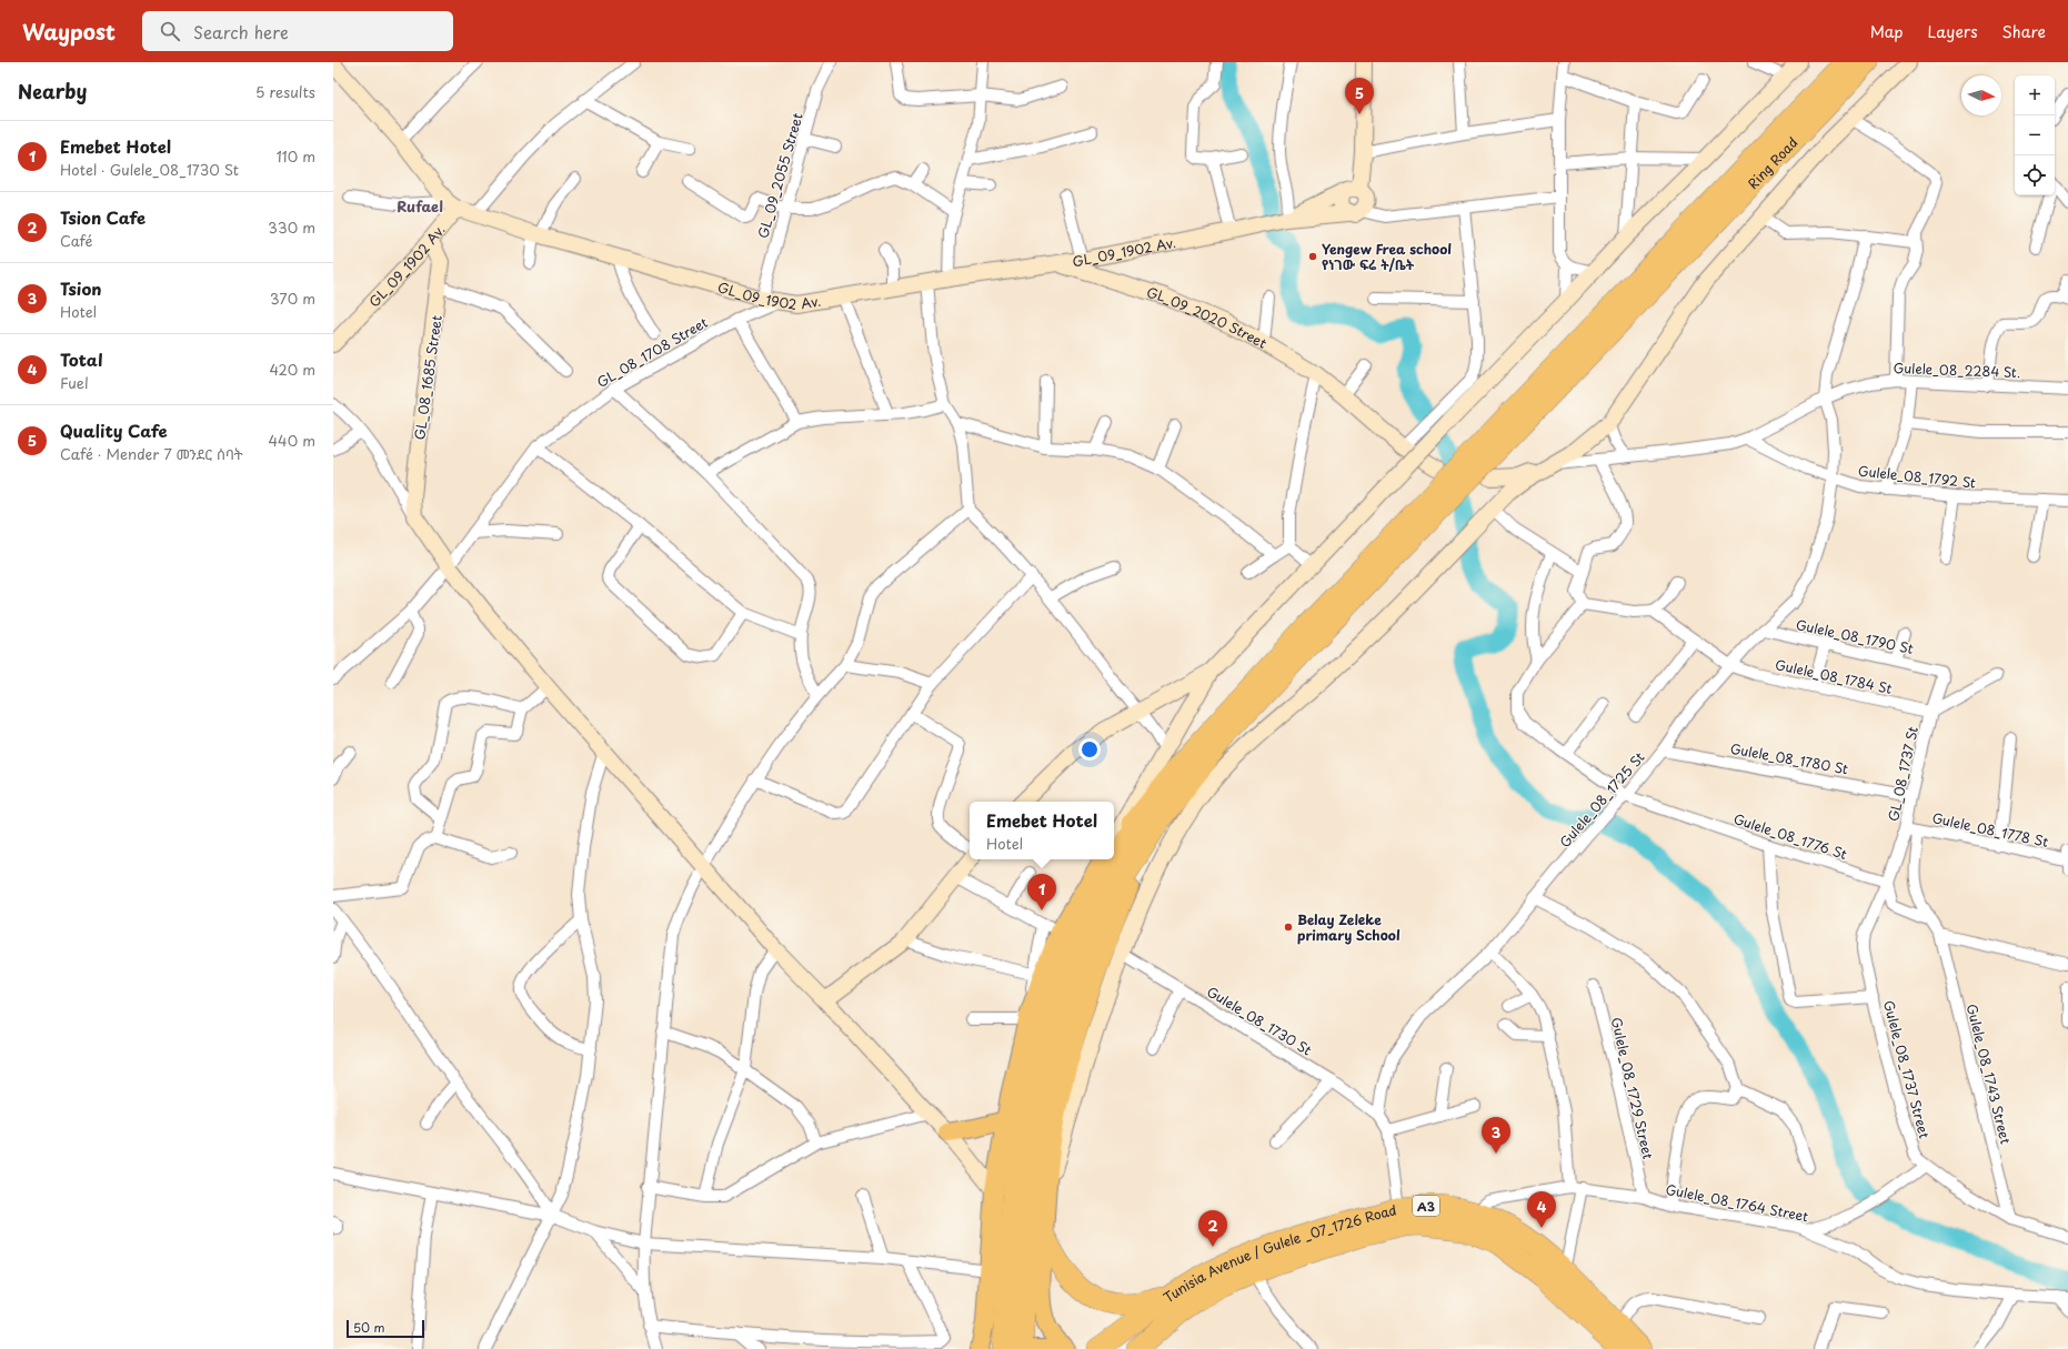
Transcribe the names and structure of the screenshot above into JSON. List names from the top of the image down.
{
  "streets": {
    "highway": ["Ring Road", "A3", "Tunisia Avenue / Gulele _07_1726 Road"],
    "street": [
      "GL_09_2055 Street",
      "GL_09_1902 Av.",
      "GL_09_2020 Street",
      "GL_08_1708 Street",
      "Gulele_08_2284 St.",
      "GL_08_1685 Street",
      "Gulele_08_1792 St",
      "Gulele_08_1790 St",
      "Gulele_08_1784 St",
      "Gulele_08_1780 St",
      "GL_08_1737 St",
      "Gulele_08_1725 St",
      "Gulele_08_1778 St",
      "Gulele_08_1776 St",
      "Gulele_08_1730 St",
      "Gulele_08_1737 Street",
      "Gulele_08_1743 Street",
      "Gulele_08_1729 Street",
      "Gulele_08_1764 Street"
    ]
  },
  "crossings": [
    ["GL_09_2055 Street", "GL_09_1902 Av."],
    ["GL_09_1902 Av.", "GL_09_2020 Street"],
    ["GL_09_1902 Av.", "GL_08_1708 Street"],
    ["GL_09_1902 Av.", "GL_08_1685 Street"],
    ["Gulele_08_2284 St.", "Gulele_08_1792 St"],
    ["Gulele_08_2284 St.", "Gulele_08_1725 St"],
    ["Gulele_08_1792 St", "Gulele_08_1725 St"],
    ["Gulele_08_1790 St", "GL_08_1737 St"],
    ["Gulele_08_1790 St", "Gulele_08_1725 St"],
    ["Gulele_08_1784 St", "GL_08_1737 St"],
    ["Gulele_08_1784 St", "Gulele_08_1725 St"],
    ["Gulele_08_1780 St", "GL_08_1737 St"],
    ["Gulele_08_1780 St", "Gulele_08_1725 St"],
    ["GL_08_1737 St", "Gulele_08_1778 St"],
    ["GL_08_1737 St", "Gulele_08_1776 St"],
    ["GL_08_1737 St", "Gulele_08_1737 Street"],
    ["GL_08_1737 St", "Gulele_08_1743 Street"],
    ["Gulele_08_1725 St", "Gulele_08_1776 St"],
    ["Gulele_08_1725 St", "Gulele_08_1730 St"],
    ["Gulele_08_1778 St", "Gulele_08_1743 Street"],
    ["Gulele_08_1776 St", "Gulele_08_1737 Street"],
    ["Gulele_08_1737 Street", "Gulele_08_1743 Street"],
    ["Gulele_08_1729 Street", "Gulele_08_1764 Street"],
    ["Gulele_08_1764 Street", "Tunisia Avenue / Gulele _07_1726 Road"],
    ["A3", "Tunisia Avenue / Gulele _07_1726 Road"]
  ],
  "districts": ["Rufael"],
  "places": ["Yengew Frea school የነገው ፍሬ ት/ቤት", "Belay Zeleke primary School"],
  "scale_bar": "50 m",
  "north": "right",
  "page": {
    "header": "Waypost",
    "search": "Search here",
    "nav": ["Map", "Layers", "Share"],
    "heading": ["Nearby", "5 results"],
    "map_buttons": ["+", "−"],
    "pins": [
      "5",
      "1",
      "3",
      "4",
      "2"
    ],
    "list": [
      {
        "mark": "1",
        "name": "Emebet Hotel",
        "note": "Hotel · Gulele_08_1730 St",
        "value": "110 m"
      },
      {
        "mark": "2",
        "name": "Tsion Cafe",
        "note": "Café",
        "value": "330 m"
      },
      {
        "mark": "3",
        "name": "Tsion",
        "note": "Hotel",
        "value": "370 m"
      },
      {
        "mark": "4",
        "name": "Total",
        "note": "Fuel",
        "value": "420 m"
      },
      {
        "mark": "5",
        "name": "Quality Cafe",
        "note": "Café · Mender 7 መንደር ሰባት",
        "value": "440 m"
      }
    ],
    "popup": ["Emebet Hotel", "Hotel"],
    "scale": "50 m"
  }
}
